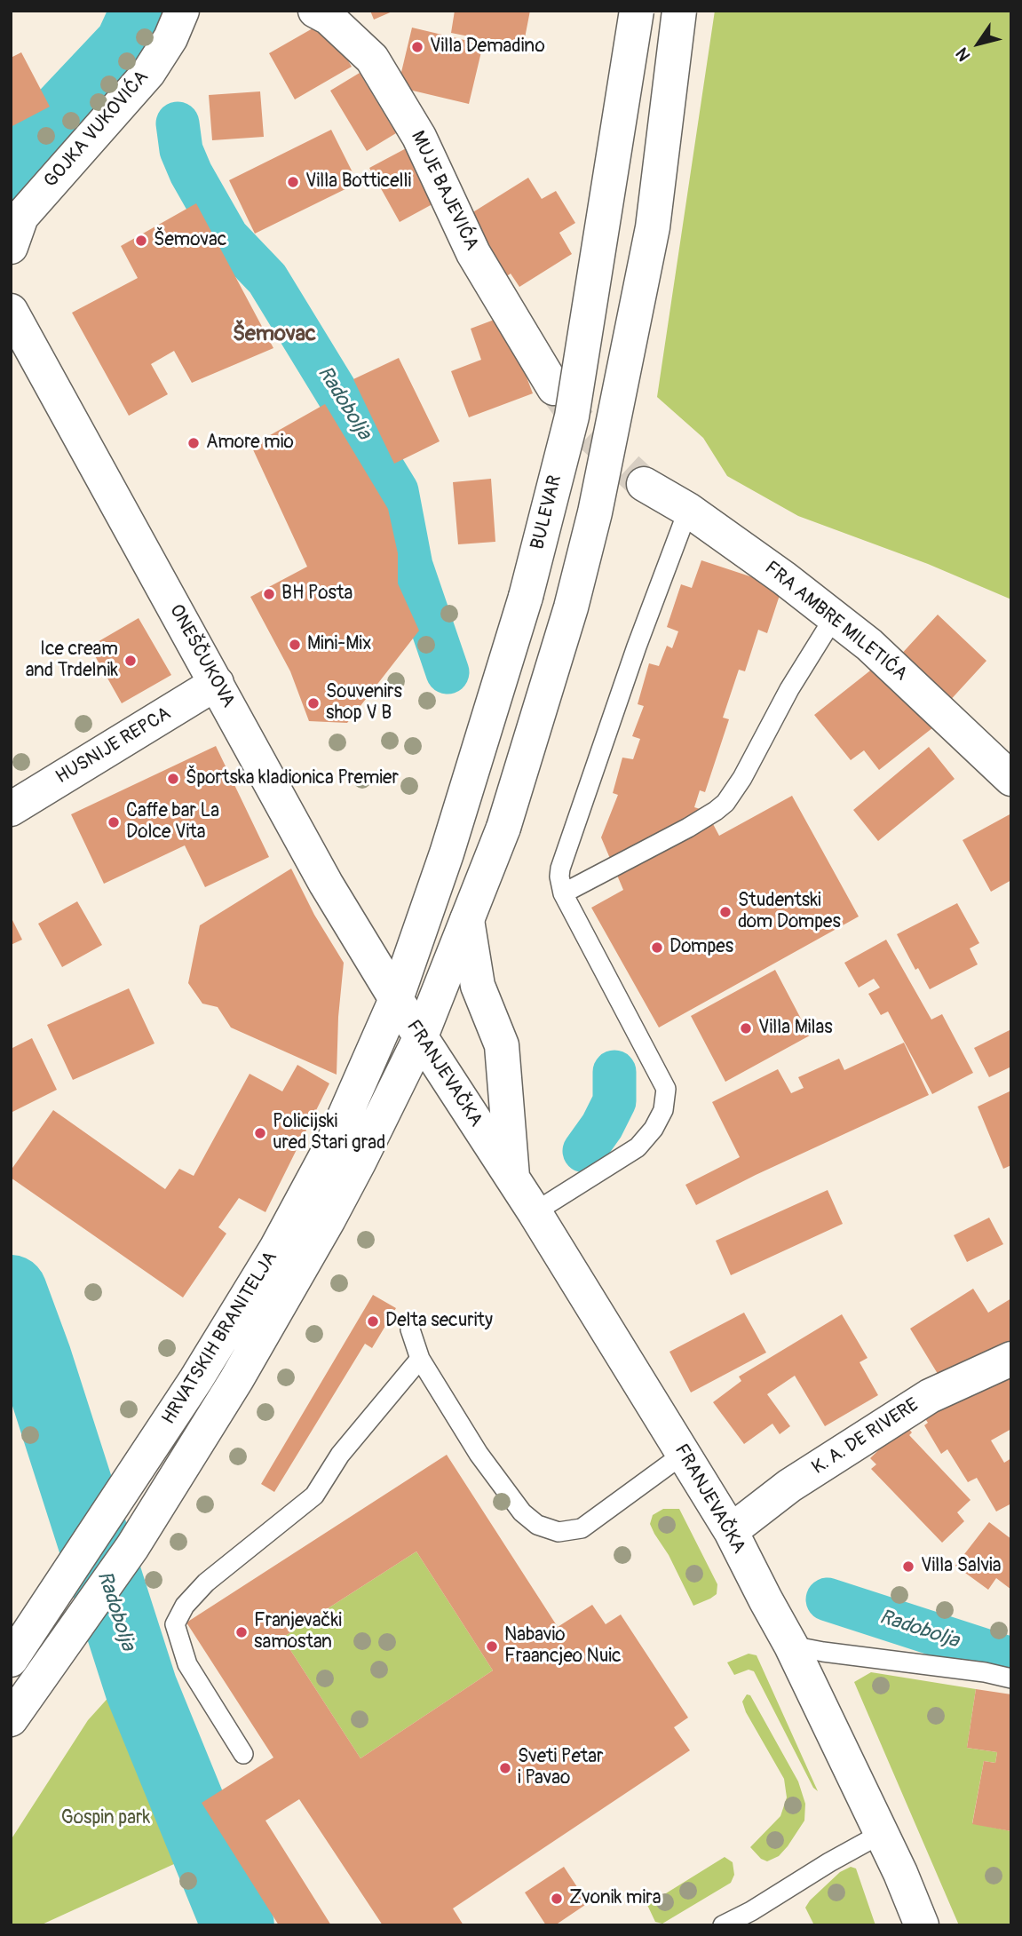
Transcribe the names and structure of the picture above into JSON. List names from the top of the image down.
{
  "streets": {
    "street": [
      "GOJKA VUKOVIĆA",
      "MUJE BAJEVIĆA",
      "BULEVAR",
      "FRA AMBRE MILETIĆA",
      "ONEŠČUKOVA",
      "HUSNIJE REPCA",
      "FRANJEVAČKA",
      "HRVATSKIH BRANITELJA",
      "K. A. DE RIVERE"
    ]
  },
  "crossings": [
    ["BULEVAR", "ONEŠČUKOVA"],
    ["BULEVAR", "FRANJEVAČKA"],
    ["BULEVAR", "HRVATSKIH BRANITELJA"],
    ["ONEŠČUKOVA", "HUSNIJE REPCA"],
    ["ONEŠČUKOVA", "FRANJEVAČKA"],
    ["ONEŠČUKOVA", "HRVATSKIH BRANITELJA"],
    ["FRANJEVAČKA", "HRVATSKIH BRANITELJA"],
    ["FRANJEVAČKA", "K. A. DE RIVERE"]
  ],
  "districts": ["Šemovac"],
  "water": ["Radobolja"],
  "parks": ["Gospin park"],
  "places": [
    "Villa Demadino",
    "Villa Botticelli",
    "Šemovac",
    "Amore mio",
    "BH Posta",
    "Mini-Mix",
    "Ice cream and Trdelnik",
    "Souvenirs shop V B",
    "Športska kladionica Premier",
    "Caffe bar La Dolce Vita",
    "Studentski dom Dompes",
    "Dompes",
    "Villa Milas",
    "Policijski ured Stari grad",
    "Delta security",
    "Villa Salvia",
    "Franjevački samostan",
    "Nabavio Fraancjeo Nuic",
    "Sveti Petar i Pavao",
    "Zvonik mira"
  ],
  "north": "bottom left"
}
